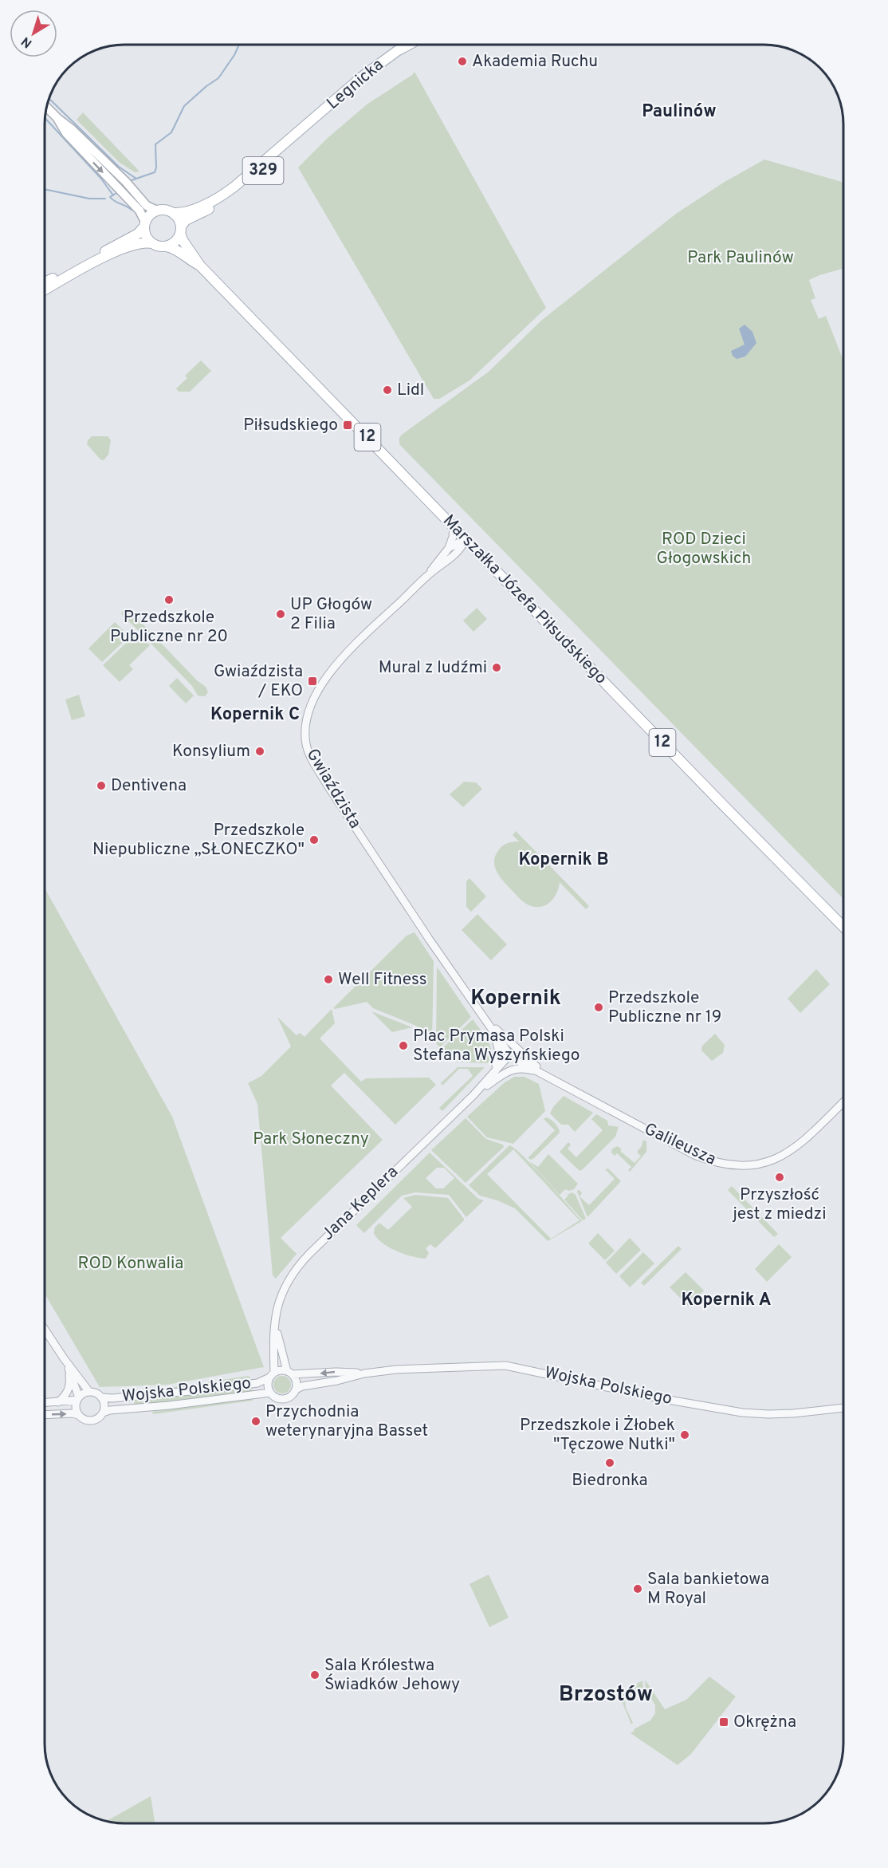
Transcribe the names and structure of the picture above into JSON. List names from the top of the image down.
{
  "streets": {
    "main road": [
      "Legnicka",
      "329",
      "12",
      "Marszałka Józefa Piłsudskiego"
    ],
    "street": [
      "Gwiaździsta",
      "Galileusza",
      "Jana Keplera",
      "Wojska Polskiego"
    ]
  },
  "crossings": [
    ["Legnicka", "12"],
    ["Legnicka", "Marszałka Józefa Piłsudskiego"],
    ["12", "Marszałka Józefa Piłsudskiego"],
    ["Marszałka Józefa Piłsudskiego", "Gwiaździsta"],
    ["Gwiaździsta", "Galileusza"],
    ["Gwiaździsta", "Jana Keplera"],
    ["Galileusza", "Jana Keplera"],
    ["Jana Keplera", "Wojska Polskiego"]
  ],
  "districts": [
    "Paulinów",
    "Kopernik C",
    "Kopernik B",
    "Kopernik",
    "Kopernik A",
    "Brzostów"
  ],
  "parks": [
    "Park Paulinów",
    "ROD Dzieci Głogowskich",
    "Park Słoneczny",
    "ROD Konwalia"
  ],
  "places": {
    "other": [
      "Akademia Ruchu",
      "Lidl",
      "Przedszkole Publiczne nr 20",
      "UP Głogów 2 Filia",
      "Mural z ludźmi",
      "Konsylium",
      "Dentivena",
      "Przedszkole Niepubliczne „SŁONECZKO\"",
      "Well Fitness",
      "Przedszkole Publiczne nr 19",
      "Plac Prymasa Polski Stefana Wyszyńskiego",
      "Przyszłość jest z miedzi",
      "Przychodnia weterynaryjna Basset",
      "Przedszkole i Żłobek \"Tęczowe Nutki\"",
      "Biedronka",
      "Sala bankietowa M Royal",
      "Sala Królestwa Świadków Jehowy"
    ],
    "transit": ["Piłsudskiego", "Gwiaździsta / EKO", "Okrężna"]
  },
  "north": "bottom left"
}
